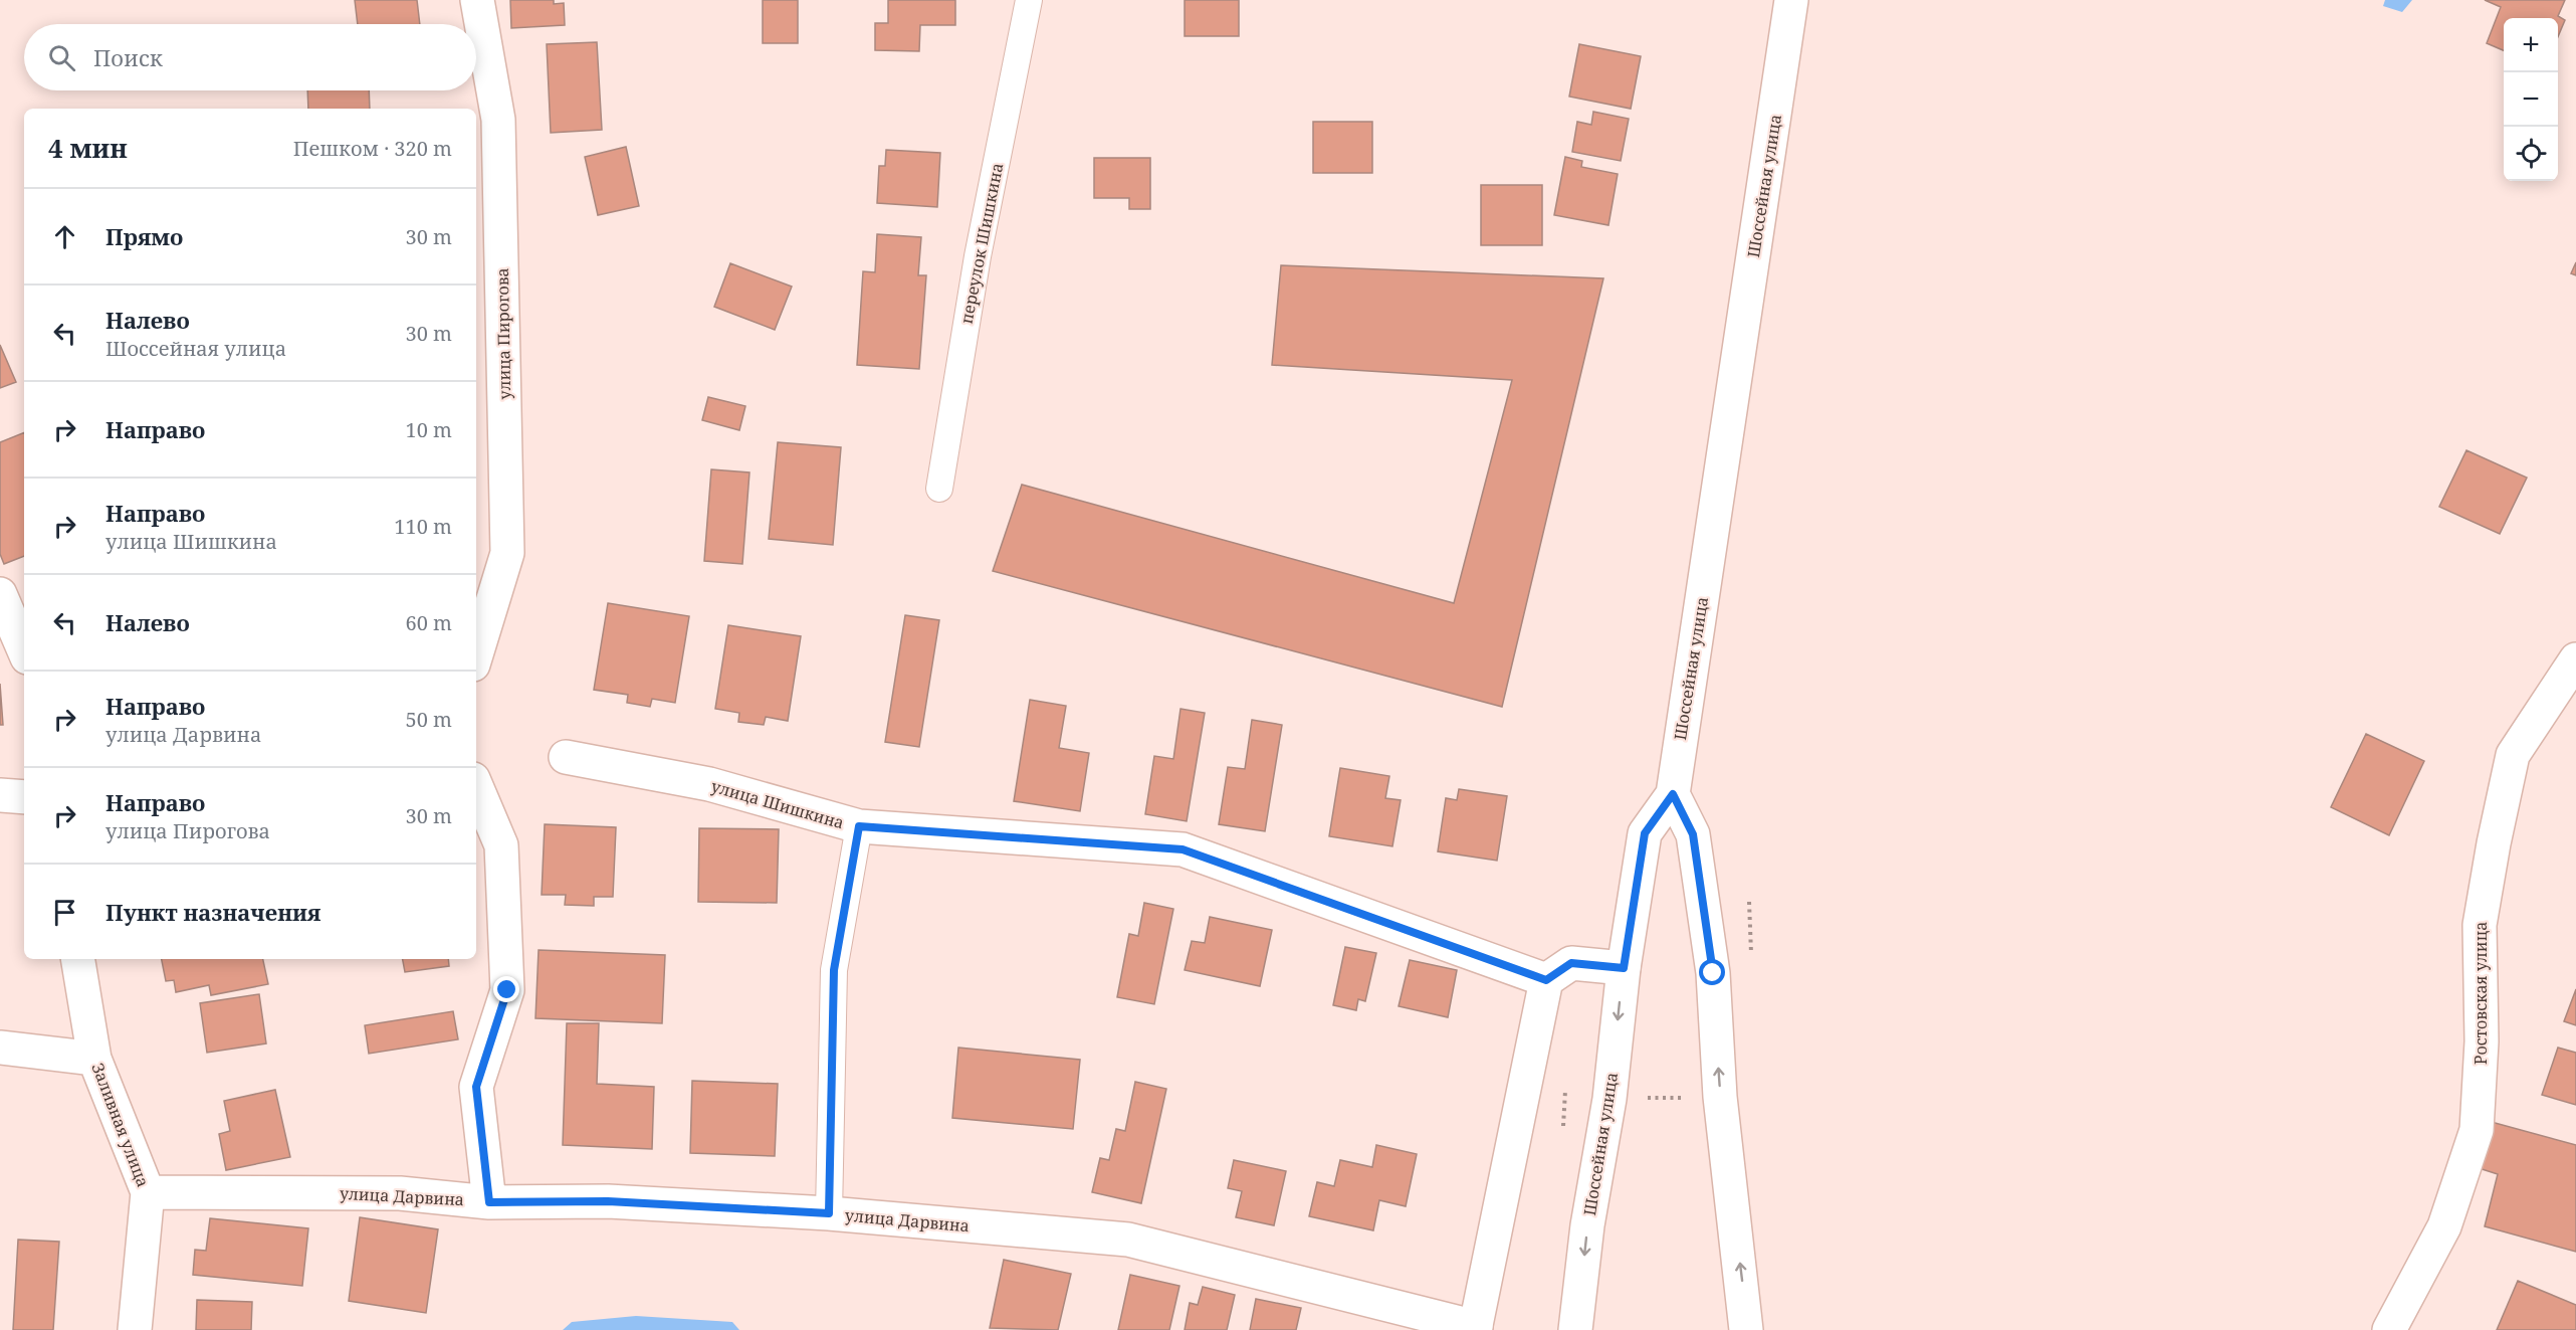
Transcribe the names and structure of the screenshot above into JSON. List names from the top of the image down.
{
  "streets": {
    "street": [
      "Шоссейная улица",
      "улица Пирогова",
      "улица Шишкина",
      "Ростовская улица",
      "Заливная улица",
      "улица Дарвина"
    ],
    "lane": ["переулок Шишкина"]
  },
  "crossings": [
    ["Заливная улица", "улица Дарвина"]
  ],
  "page": {
    "map_buttons": ["+", "−"],
    "search": "Поиск",
    "heading": ["4 мин", "Пешком · 320 m"],
    "list": [
      ["Прямо", "30 m"],
      ["Налево", "Шоссейная улица", "30 m"],
      ["Направо", "10 m"],
      ["Направо", "улица Шишкина", "110 m"],
      ["Налево", "60 m"],
      ["Направо", "улица Дарвина", "50 m"],
      ["Направо", "улица Пирогова", "30 m"],
      "Пункт назначения"
    ]
  }
}
